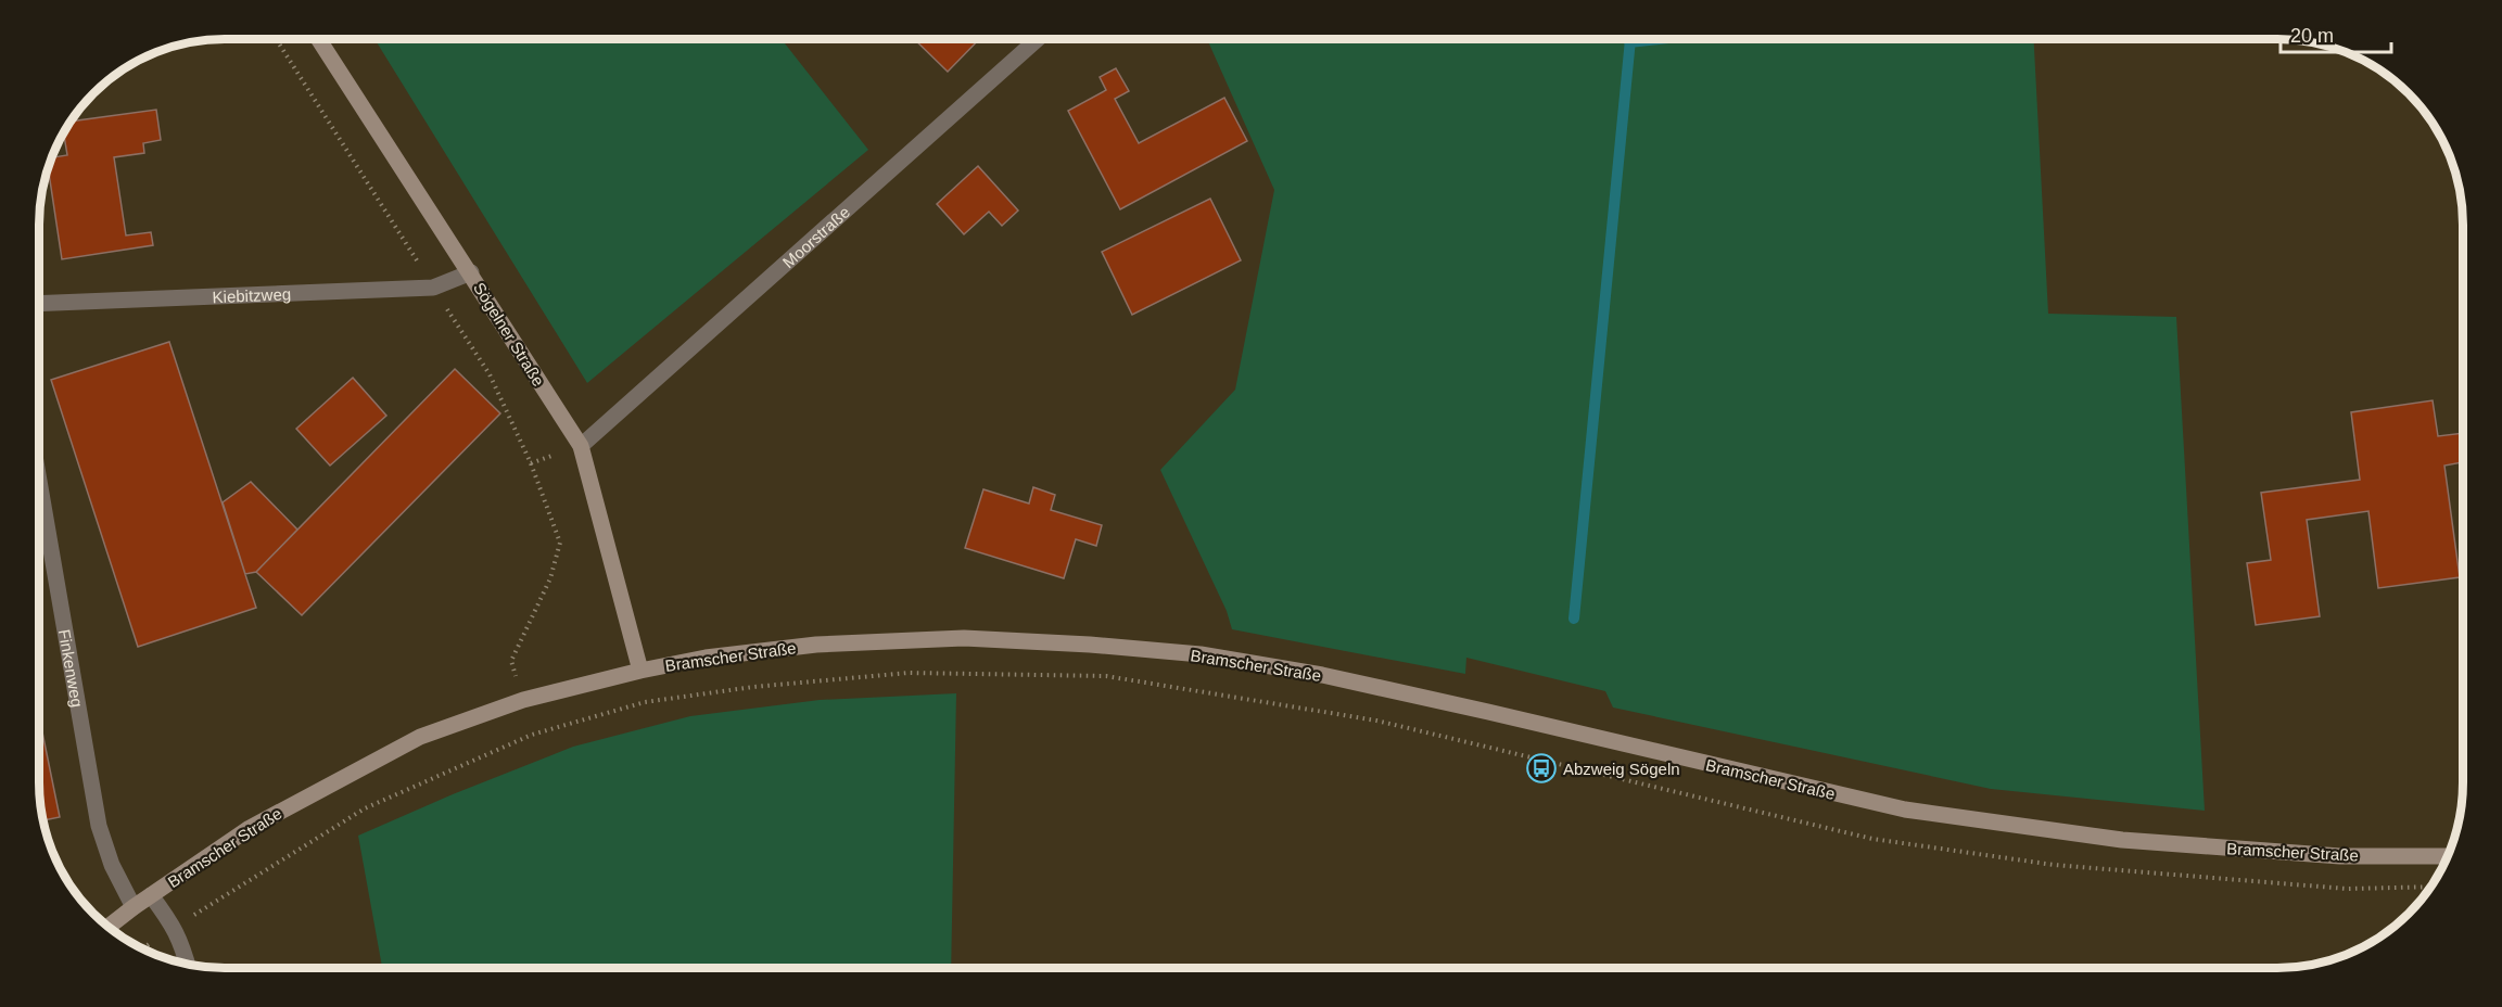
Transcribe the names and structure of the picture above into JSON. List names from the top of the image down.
{
  "streets": {
    "street": [
      "Moorstraße",
      "Kiebitzweg",
      "Sögelner Straße",
      "Bramscher Straße",
      "Finkenweg"
    ]
  },
  "crossings": [
    ["Moorstraße", "Sögelner Straße"],
    ["Kiebitzweg", "Sögelner Straße"],
    ["Sögelner Straße", "Bramscher Straße"],
    ["Bramscher Straße", "Finkenweg"]
  ],
  "places": {
    "bus stop": ["Abzweig Sögeln"]
  },
  "scale_bar": "20 m"
}
